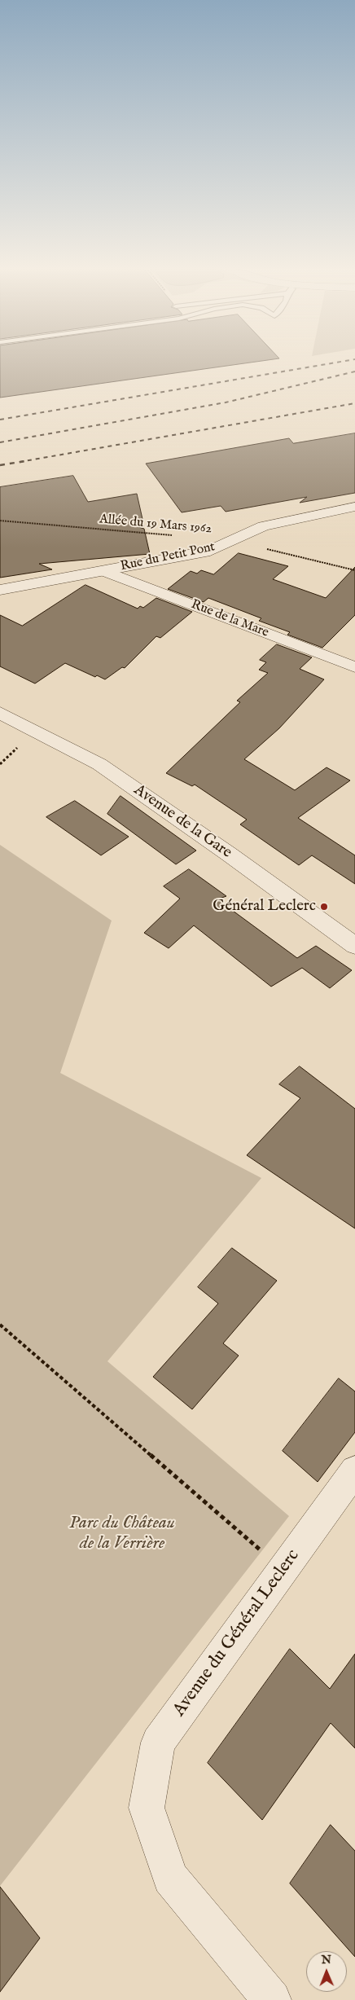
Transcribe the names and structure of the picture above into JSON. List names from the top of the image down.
{
  "streets": {
    "street": [
      "Rue du Petit Pont",
      "Rue de la Mare",
      "Avenue de la Gare",
      "Avenue du Général Leclerc"
    ],
    "path": ["Allée du 19 Mars 1962"]
  },
  "crossings": [
    ["Allée du 19 Mars 1962", "Rue du Petit Pont"],
    ["Rue du Petit Pont", "Rue de la Mare"]
  ],
  "parks": ["Parc du Château de la Verrière"],
  "places": ["Général Leclerc"],
  "north": "top"
}
